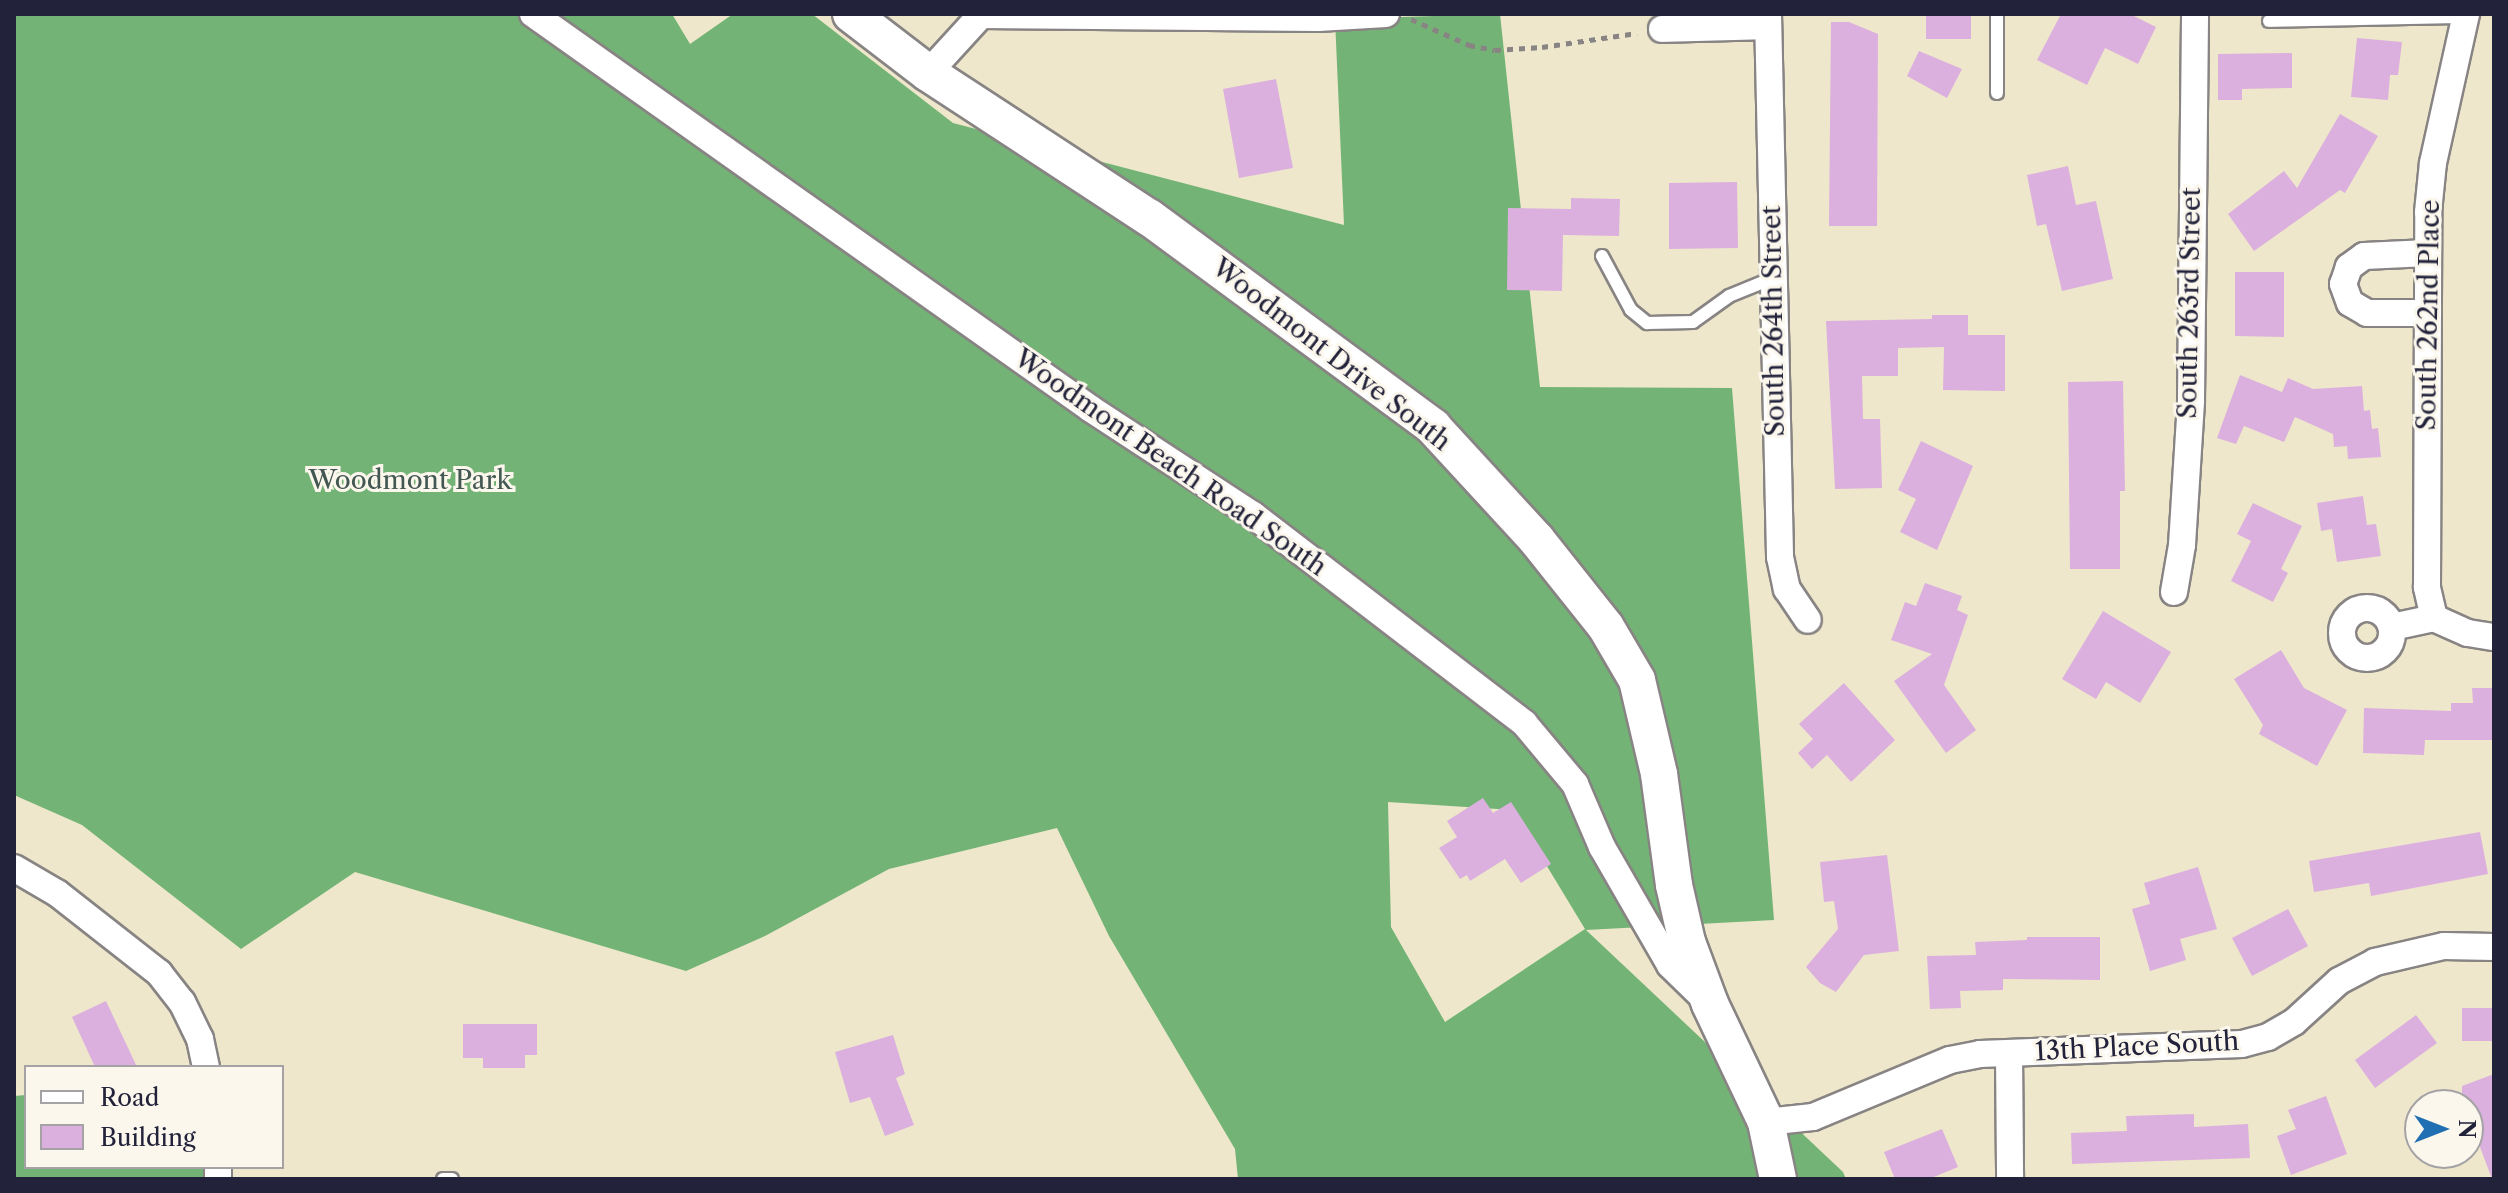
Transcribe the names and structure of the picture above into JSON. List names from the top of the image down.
{
  "streets": {
    "main road": ["Woodmont Drive South"],
    "street": [
      "South 263rd Street",
      "South 262nd Place",
      "South 264th Street",
      "Woodmont Beach Road South",
      "13th Place South"
    ]
  },
  "crossings": [
    ["Woodmont Drive South", "Woodmont Beach Road South"],
    ["Woodmont Drive South", "13th Place South"]
  ],
  "parks": ["Woodmont Park"],
  "legend": ["Road", "Building"],
  "north": "right"
}
